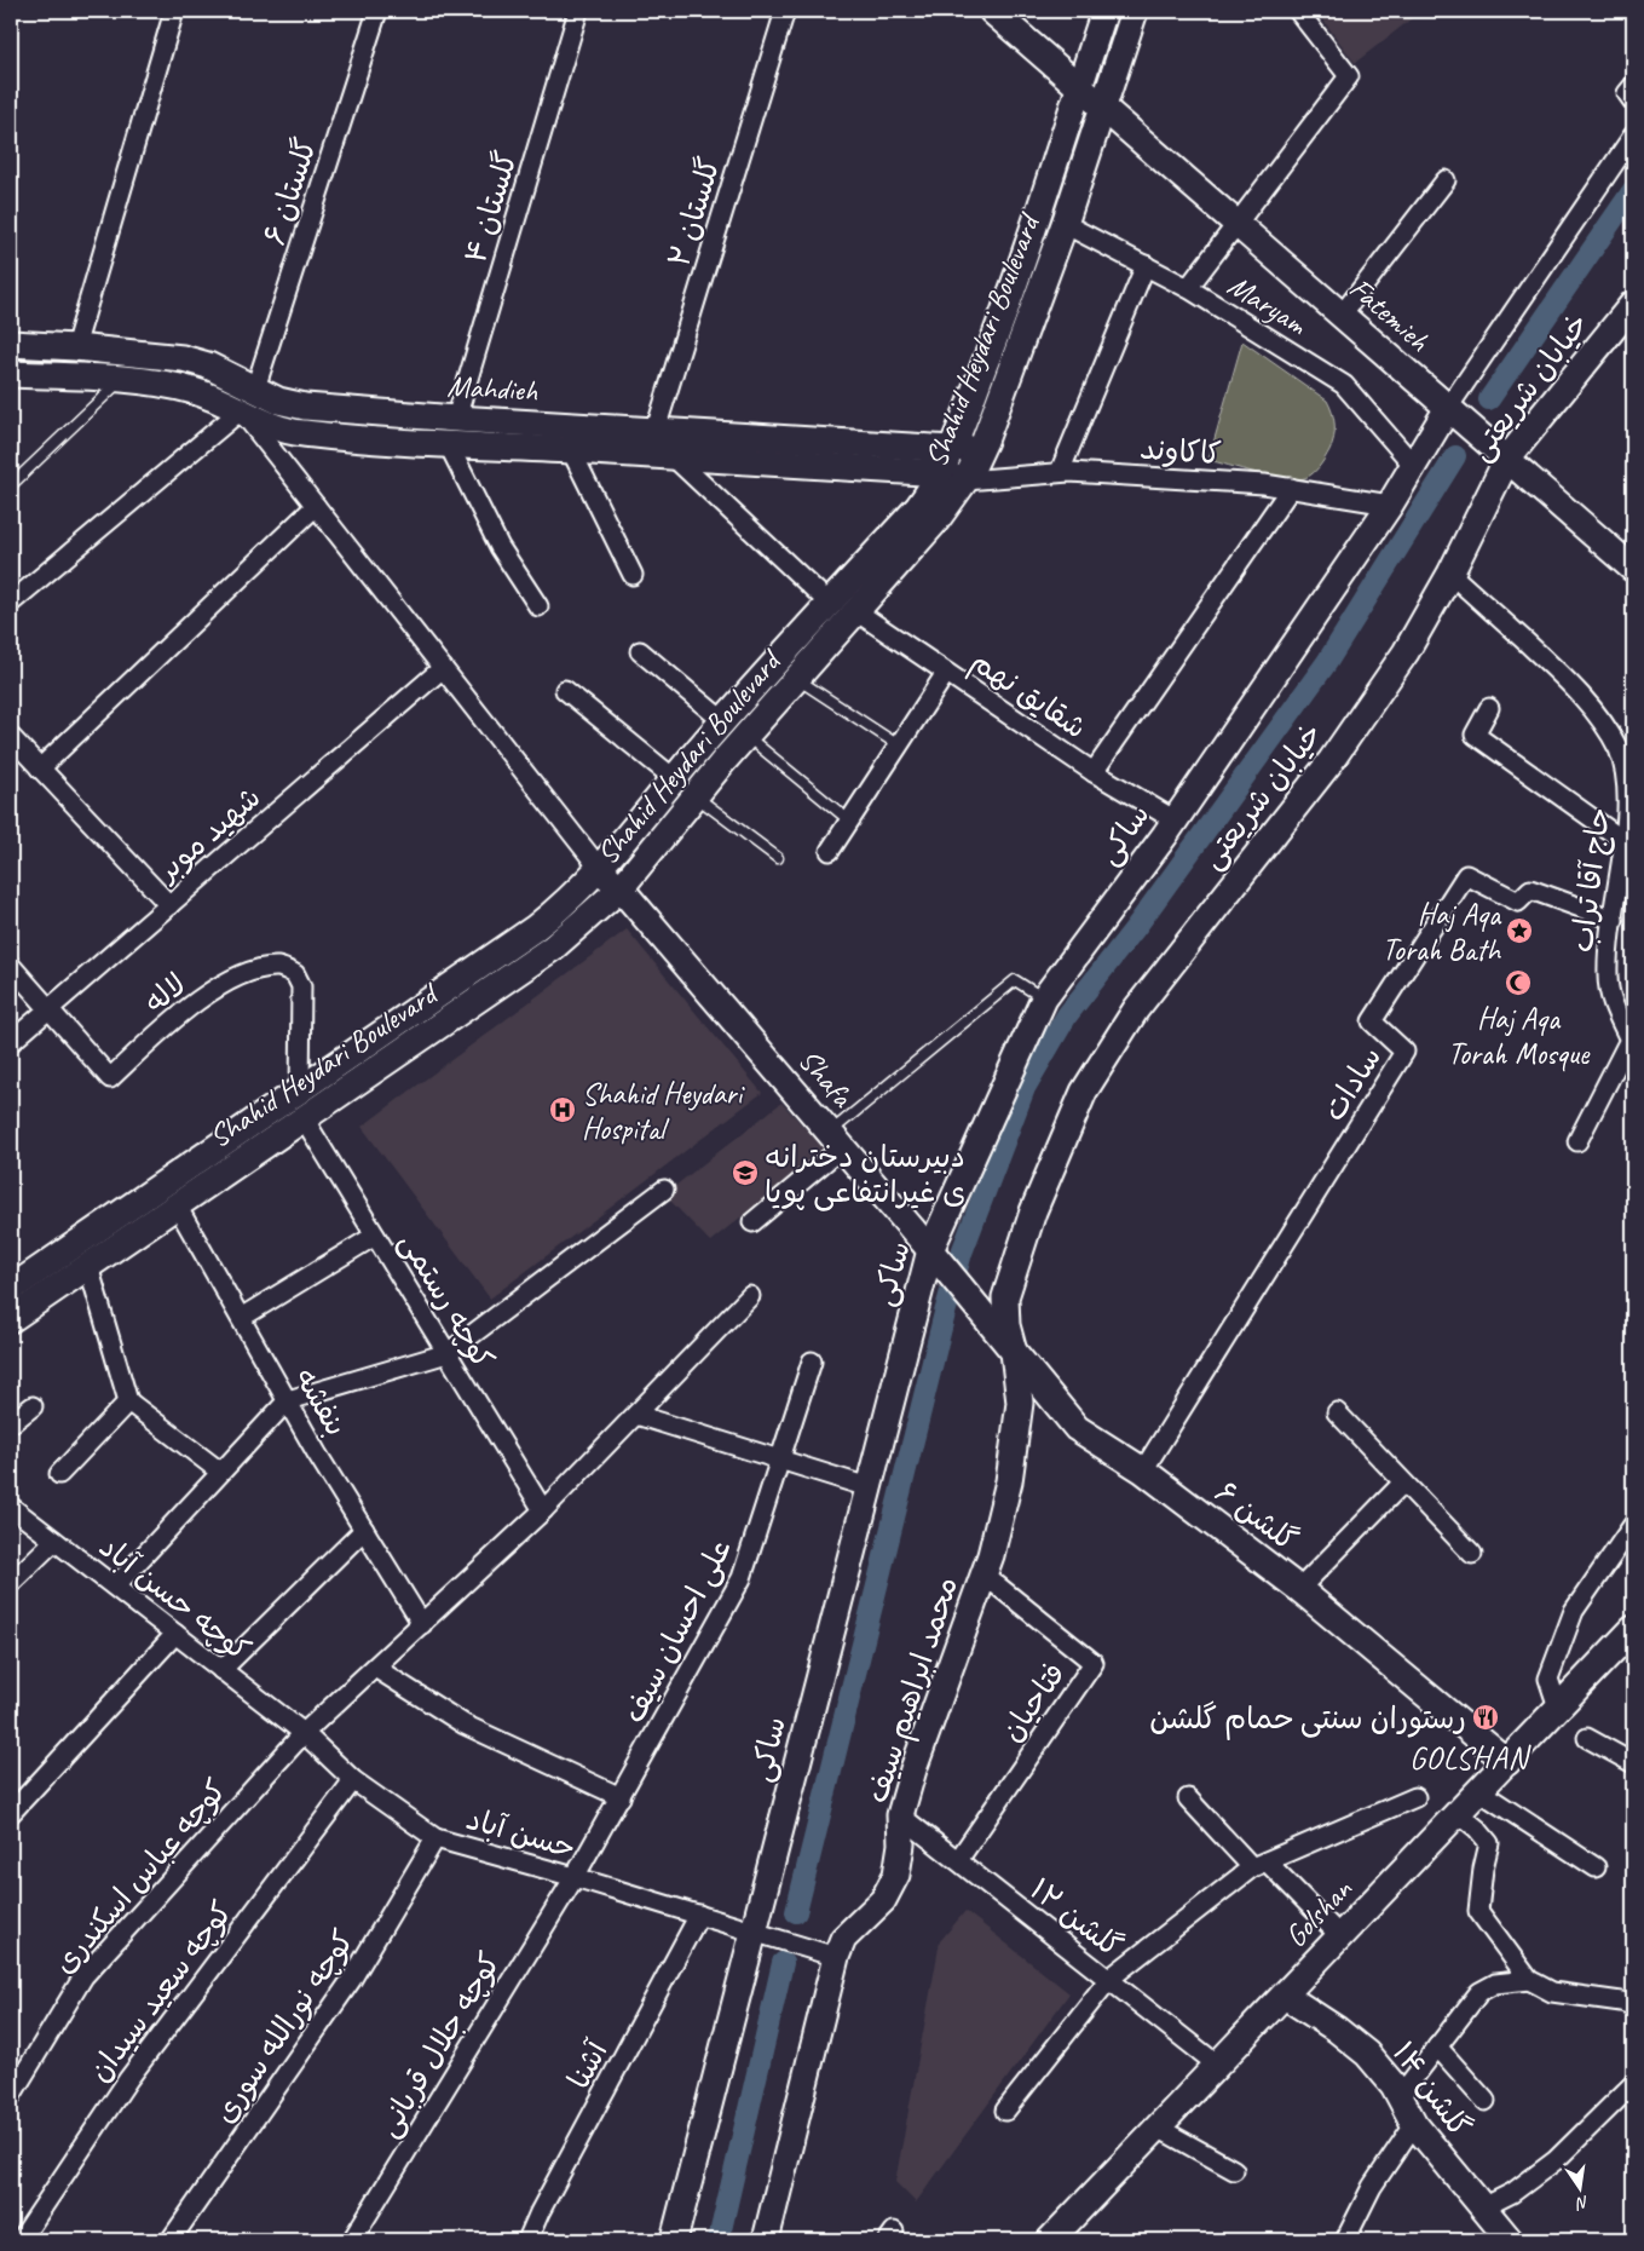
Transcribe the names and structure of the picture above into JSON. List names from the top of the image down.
{
  "streets": {
    "street": [
      "گلستان ۶",
      "گلستان ۴",
      "گلستان ۲",
      "Maryam",
      "Fatemieh",
      "Shahid Heydari Boulevard",
      "خیابان شریعتی",
      "Mahdieh",
      "کاکاوند",
      "شقایق نهم",
      "شهید موبر",
      "ساکی",
      "حاج آقا تراب",
      "لاله",
      "Shafa",
      "سادات",
      "کوچه رستمی",
      "بنفشه",
      "گلشن ۶",
      "کوچه حسن آباد",
      "علی احسان سیف",
      "محمد ابراهیم سیف",
      "فتاحیان",
      "حسن آباد",
      "کوچه عباس اسکندری",
      "Golshan",
      "گلشن ۱۲",
      "کوچه سعید سیدان",
      "کوچه نورالله سوری",
      "کوچه جلال قربانی",
      "آشنا",
      "گلشن ۱۴"
    ]
  },
  "crossings": [
    ["گلستان ۶", "Mahdieh"],
    ["گلستان ۴", "Mahdieh"],
    ["گلستان ۲", "Mahdieh"],
    ["Maryam", "Shahid Heydari Boulevard"],
    ["Maryam", "ساکی"],
    ["Fatemieh", "Shahid Heydari Boulevard"],
    ["Fatemieh", "خیابان شریعتی"],
    ["Fatemieh", "ساکی"],
    ["Shahid Heydari Boulevard", "Mahdieh"],
    ["Shahid Heydari Boulevard", "کاکاوند"],
    ["Shahid Heydari Boulevard", "شقایق نهم"],
    ["Shahid Heydari Boulevard", "لاله"],
    ["Shahid Heydari Boulevard", "Shafa"],
    ["Shahid Heydari Boulevard", "کوچه رستمی"],
    ["Shahid Heydari Boulevard", "بنفشه"],
    ["خیابان شریعتی", "حاج آقا تراب"],
    ["خیابان شریعتی", "گلشن ۶"],
    ["خیابان شریعتی", "محمد ابراهیم سیف"],
    ["Mahdieh", "کاکاوند"],
    ["کاکاوند", "ساکی"],
    ["شقایق نهم", "ساکی"],
    ["شهید موبر", "لاله"],
    ["ساکی", "Shafa"],
    ["ساکی", "حسن آباد"],
    ["حاج آقا تراب", "سادات"],
    ["Shafa", "گلشن ۶"],
    ["سادات", "گلشن ۶"],
    ["کوچه رستمی", "کوچه عباس اسکندری"],
    ["بنفشه", "کوچه عباس اسکندری"],
    ["گلشن ۶", "محمد ابراهیم سیف"],
    ["گلشن ۶", "Golshan"],
    ["کوچه حسن آباد", "حسن آباد"],
    ["کوچه حسن آباد", "کوچه عباس اسکندری"],
    ["علی احسان سیف", "حسن آباد"],
    ["علی احسان سیف", "کوچه جلال قربانی"],
    ["محمد ابراهیم سیف", "فتاحیان"],
    ["محمد ابراهیم سیف", "حسن آباد"],
    ["محمد ابراهیم سیف", "گلشن ۱۲"],
    ["فتاحیان", "گلشن ۱۲"],
    ["حسن آباد", "کوچه عباس اسکندری"],
    ["حسن آباد", "کوچه سعید سیدان"],
    ["حسن آباد", "کوچه نورالله سوری"],
    ["حسن آباد", "کوچه جلال قربانی"],
    ["حسن آباد", "آشنا"],
    ["Golshan", "گلشن ۱۲"],
    ["Golshan", "گلشن ۱۴"]
  ],
  "districts": ["GOLSHAN"],
  "places": {
    "place": ["Haj Aqa Torah Bath"],
    "mosque": ["Haj Aqa Torah Mosque"],
    "hospital": ["Shahid Heydari Hospital"],
    "school or university": ["دبیرستان دخترانه ی غیرانتفاعی پویا"],
    "restaurant": ["رستوران سنتی حمام گلشن"]
  },
  "north": "bottom"
}
